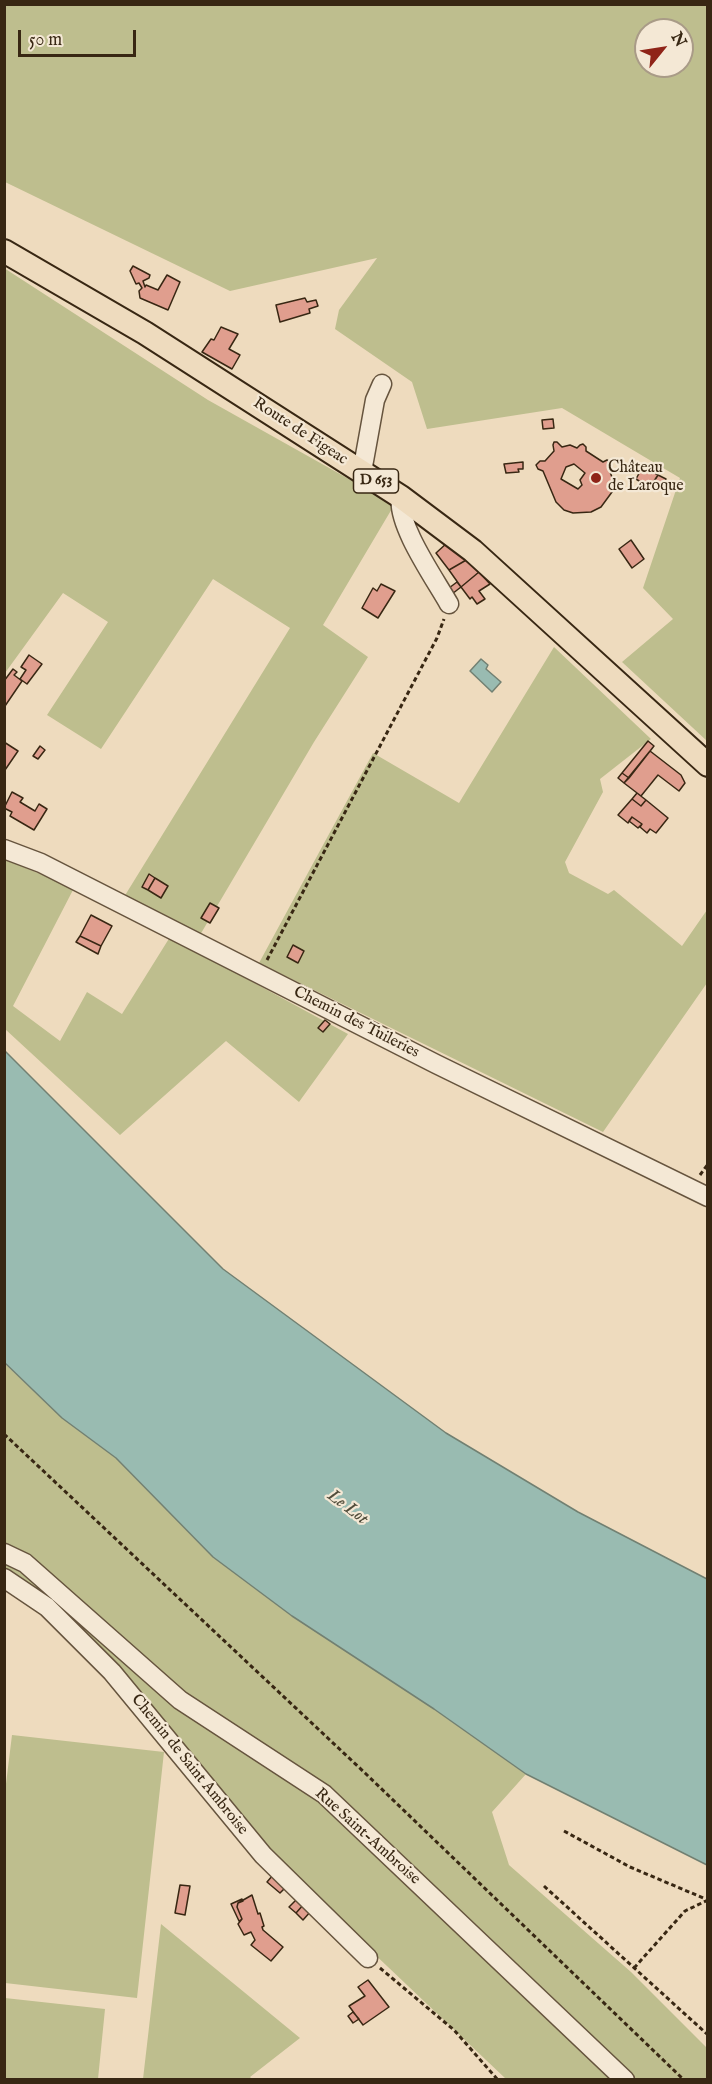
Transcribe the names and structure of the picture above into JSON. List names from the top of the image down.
{
  "streets": {
    "main road": ["Route de Figeac", "D 653"],
    "street": ["Chemin des Tuileries", "Chemin de Saint Ambroise", "Rue Saint-Ambroise"]
  },
  "water": ["Le Lot"],
  "places": ["Château de Laroque"],
  "scale_bar": "50 m",
  "north": "top right"
}
